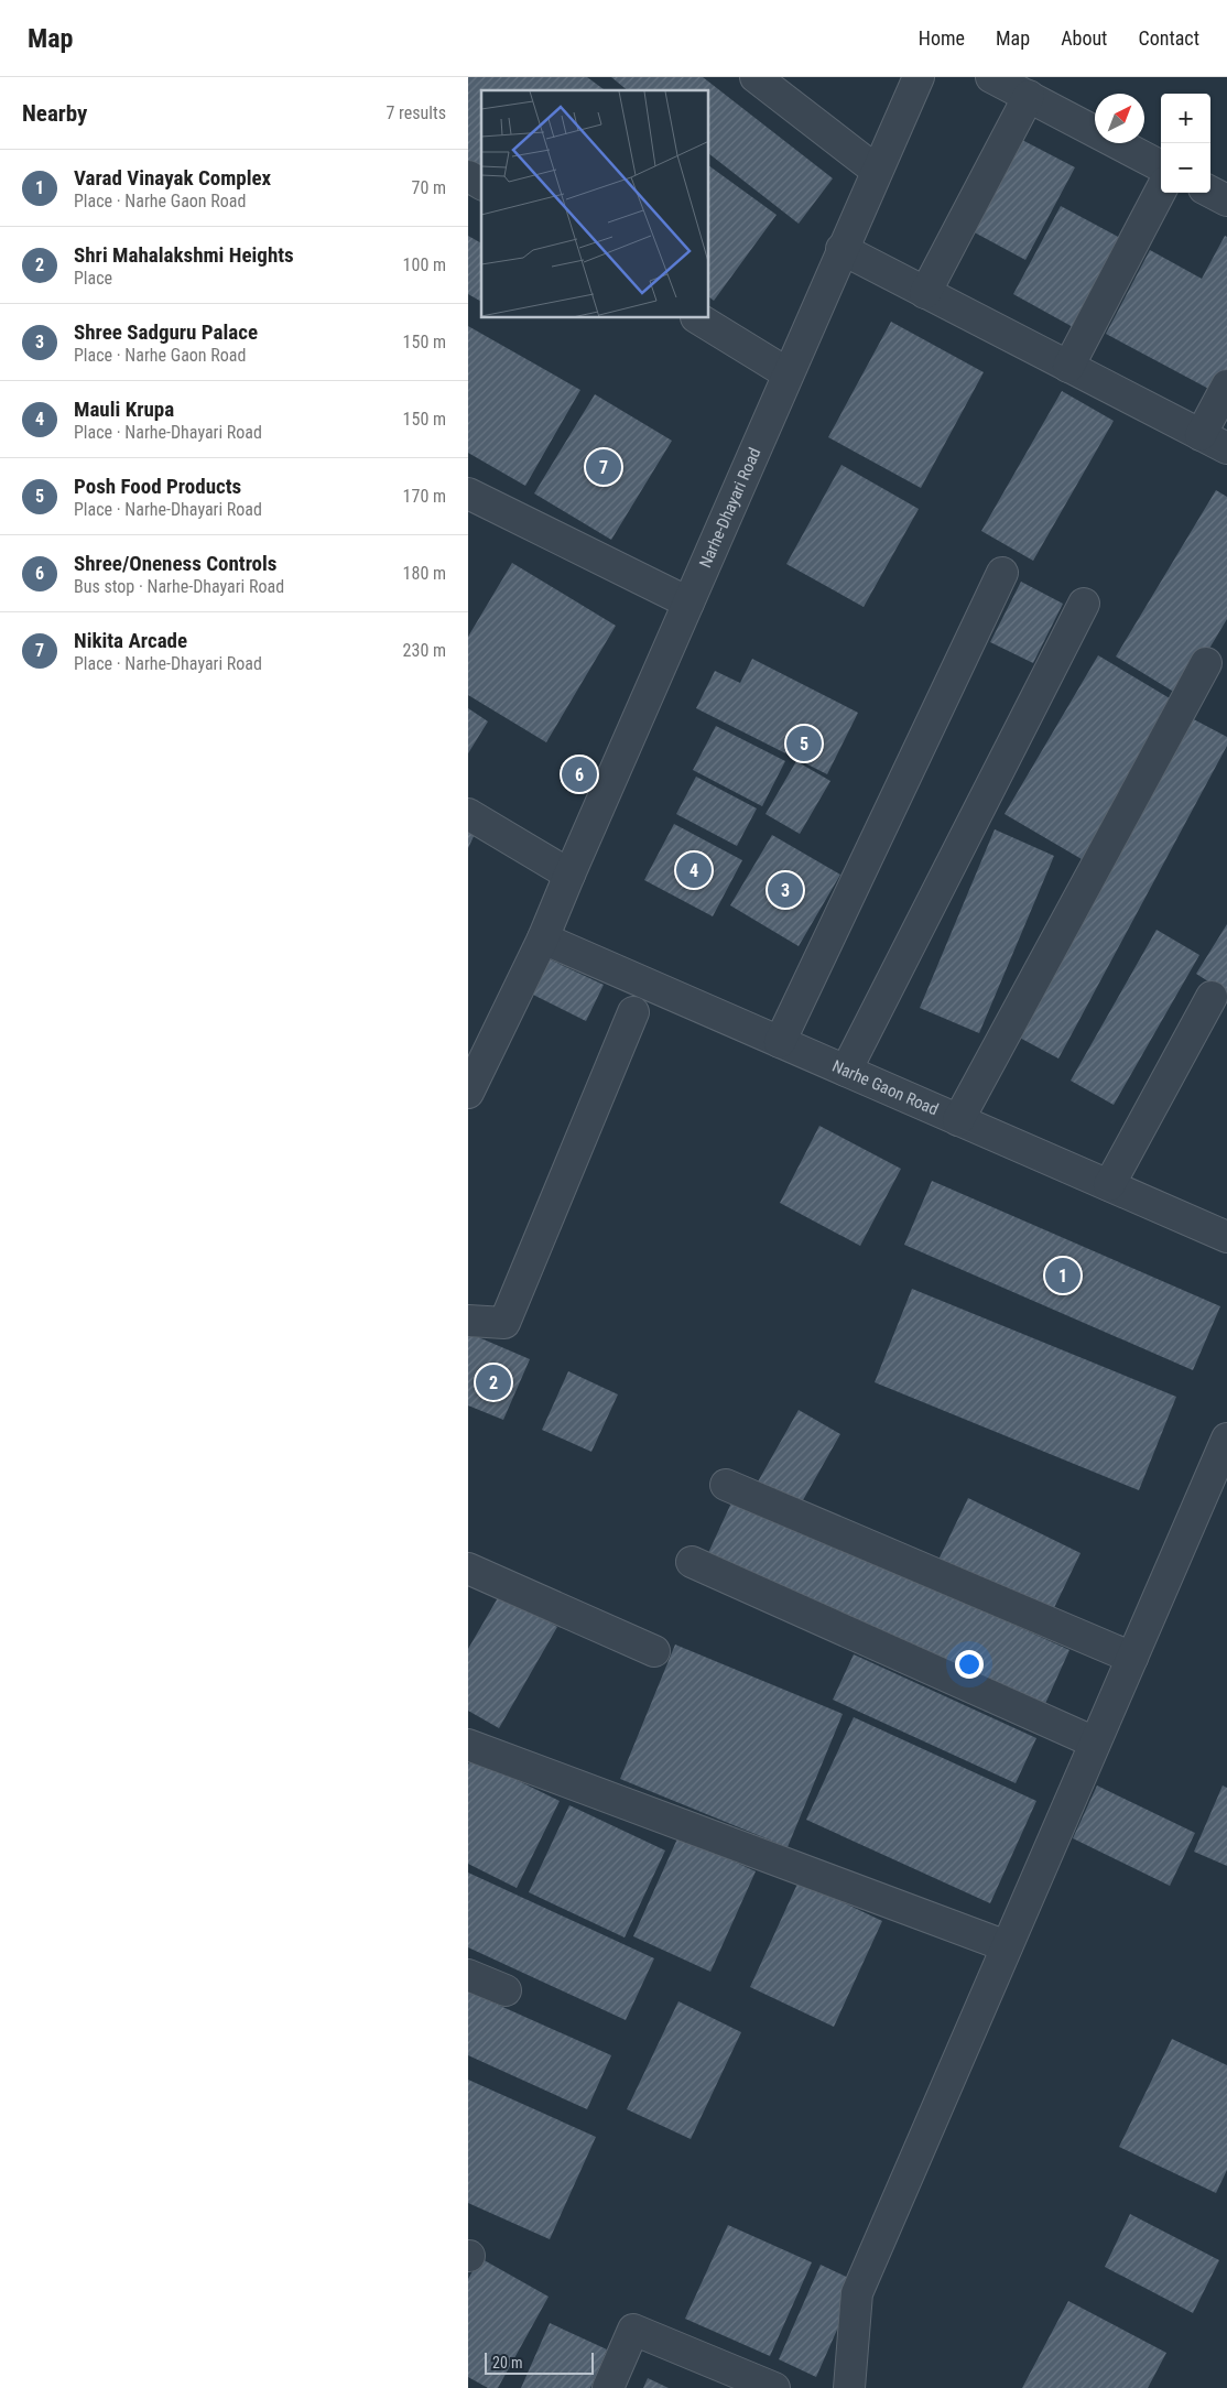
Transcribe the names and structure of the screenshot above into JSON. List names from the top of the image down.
{
  "streets": {
    "street": ["Narhe-Dhayari Road", "Narhe Gaon Road"]
  },
  "crossings": [
    ["Narhe-Dhayari Road", "Narhe Gaon Road"]
  ],
  "scale_bar": "20 m",
  "north": "top right",
  "page": {
    "header": "Map",
    "nav": [
      "Home",
      "Map",
      "About",
      "Contact"
    ],
    "heading": ["Nearby", "7 results"],
    "map_buttons": ["+", "−"],
    "list": [
      {
        "mark": "1",
        "name": "Varad Vinayak Complex",
        "note": "Place · Narhe Gaon Road",
        "value": "70 m"
      },
      {
        "mark": "2",
        "name": "Shri Mahalakshmi Heights",
        "note": "Place",
        "value": "100 m"
      },
      {
        "mark": "3",
        "name": "Shree Sadguru Palace",
        "note": "Place · Narhe Gaon Road",
        "value": "150 m"
      },
      {
        "mark": "4",
        "name": "Mauli Krupa",
        "note": "Place · Narhe-Dhayari Road",
        "value": "150 m"
      },
      {
        "mark": "5",
        "name": "Posh Food Products",
        "note": "Place · Narhe-Dhayari Road",
        "value": "170 m"
      },
      {
        "mark": "6",
        "name": "Shree/Oneness Controls",
        "note": "Bus stop · Narhe-Dhayari Road",
        "value": "180 m"
      },
      {
        "mark": "7",
        "name": "Nikita Arcade",
        "note": "Place · Narhe-Dhayari Road",
        "value": "230 m"
      }
    ],
    "pins": [
      "7",
      "5",
      "6",
      "4",
      "3",
      "1",
      "2"
    ],
    "scale": "20 m"
  }
}
